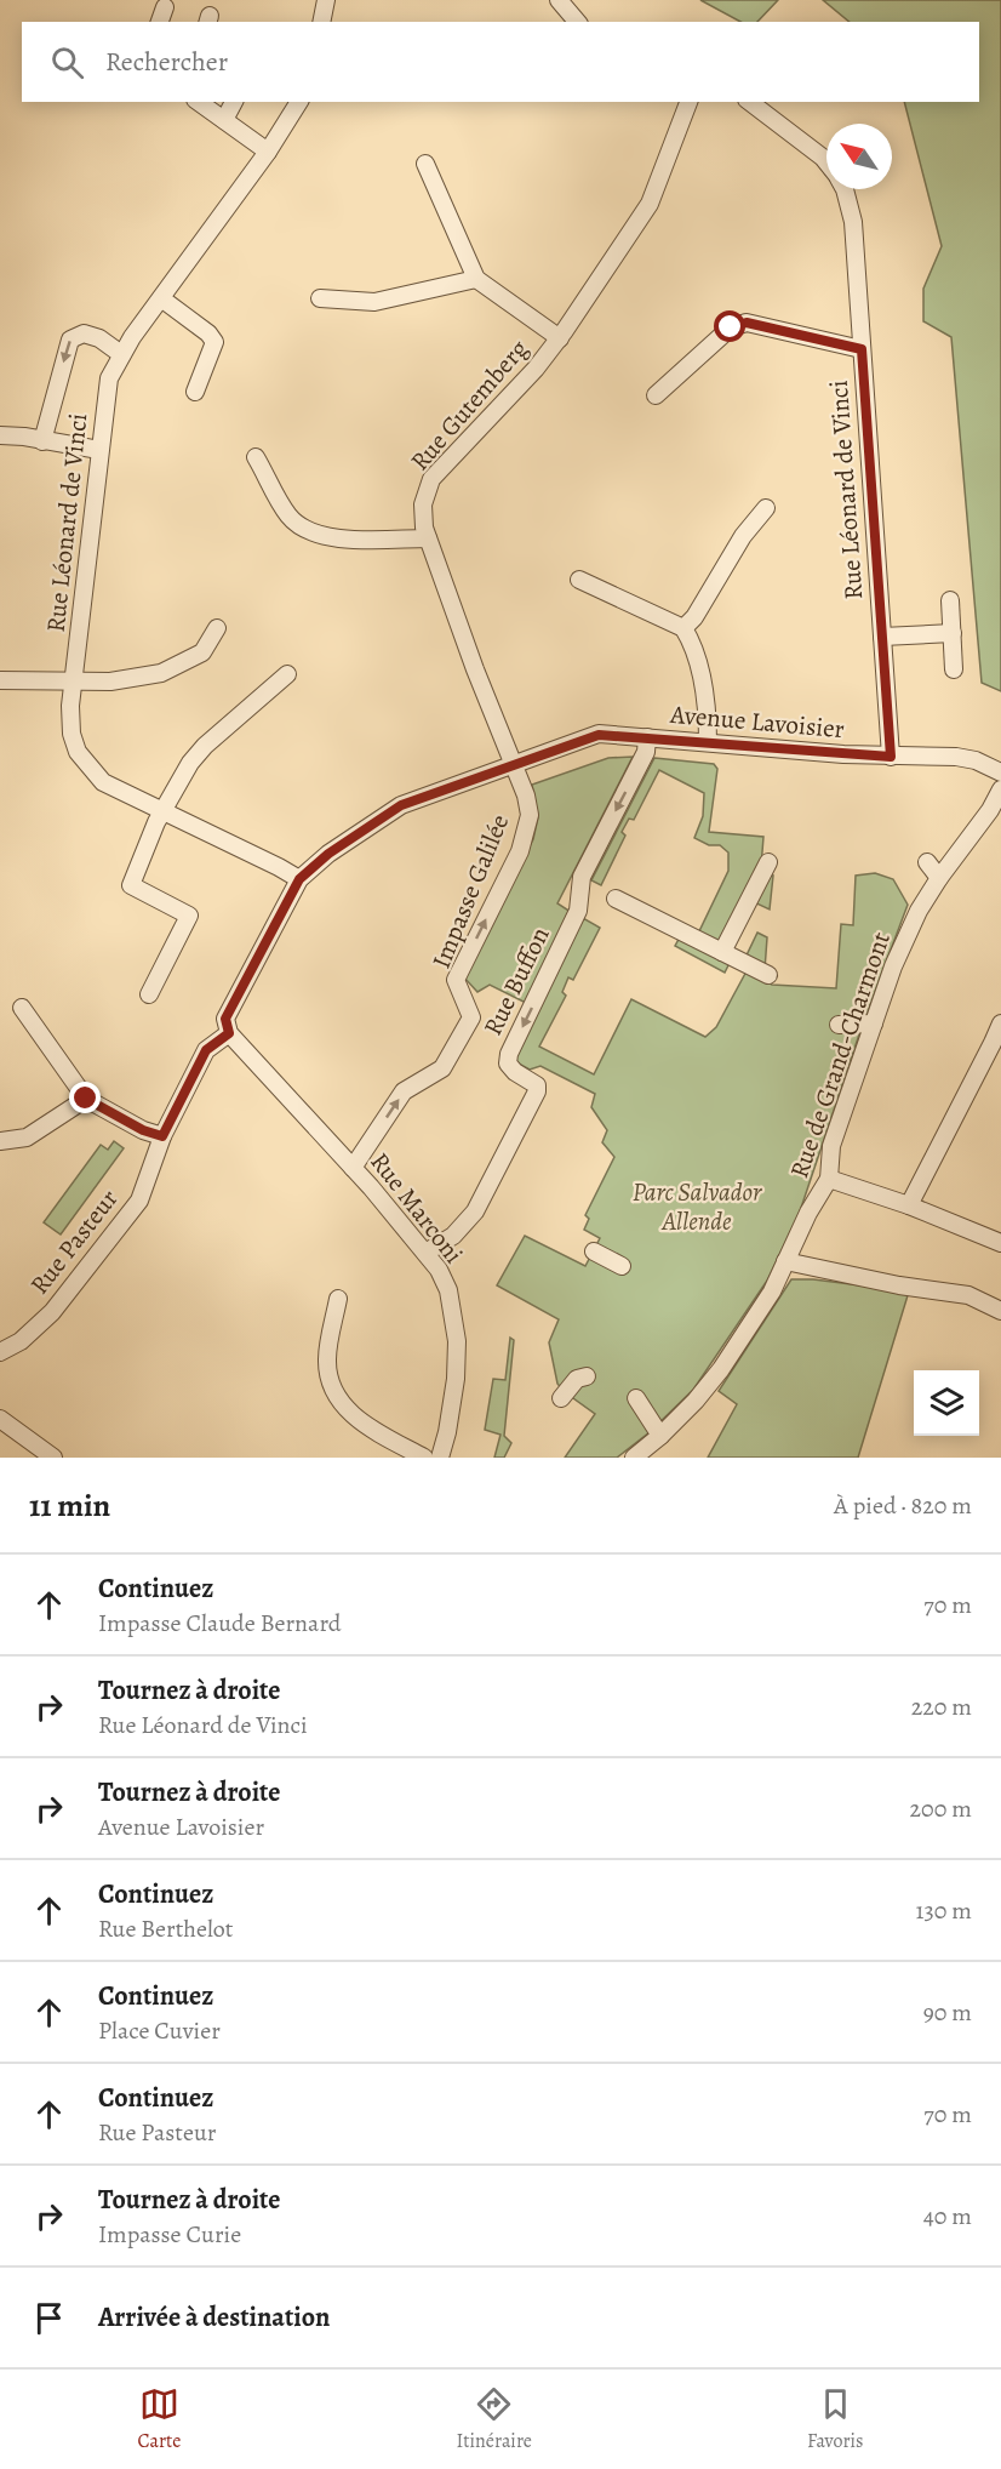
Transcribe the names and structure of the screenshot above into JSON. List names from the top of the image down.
{
  "streets": {
    "street": [
      "Rue Gutemberg",
      "Rue Léonard de Vinci",
      "Avenue Lavoisier",
      "Impasse Galilée",
      "Rue Buffon",
      "Rue de Grand-Charmont",
      "Rue Marconi",
      "Rue Pasteur"
    ]
  },
  "crossings": [
    ["Rue Gutemberg", "Avenue Lavoisier"],
    ["Rue Gutemberg", "Impasse Galilée"],
    ["Rue Léonard de Vinci", "Avenue Lavoisier"],
    ["Avenue Lavoisier", "Impasse Galilée"],
    ["Avenue Lavoisier", "Rue Buffon"],
    ["Impasse Galilée", "Rue Marconi"],
    ["Rue Buffon", "Rue Marconi"],
    ["Rue Marconi", "Rue Pasteur"]
  ],
  "one_way": ["Impasse Galilée", "Rue Buffon"],
  "parks": ["Parc Salvador Allende"],
  "north": "top left",
  "page": {
    "search": "Rechercher",
    "heading": ["11 min", "À pied · 820 m"],
    "list": [
      ["Continuez", "Impasse Claude Bernard", "70 m"],
      ["Tournez à droite", "Rue Léonard de Vinci", "220 m"],
      ["Tournez à droite", "Avenue Lavoisier", "200 m"],
      ["Continuez", "Rue Berthelot", "130 m"],
      ["Continuez", "Place Cuvier", "90 m"],
      ["Continuez", "Rue Pasteur", "70 m"],
      ["Tournez à droite", "Impasse Curie", "40 m"],
      "Arrivée à destination"
    ],
    "nav": ["Carte", "Itinéraire", "Favoris"]
  }
}
